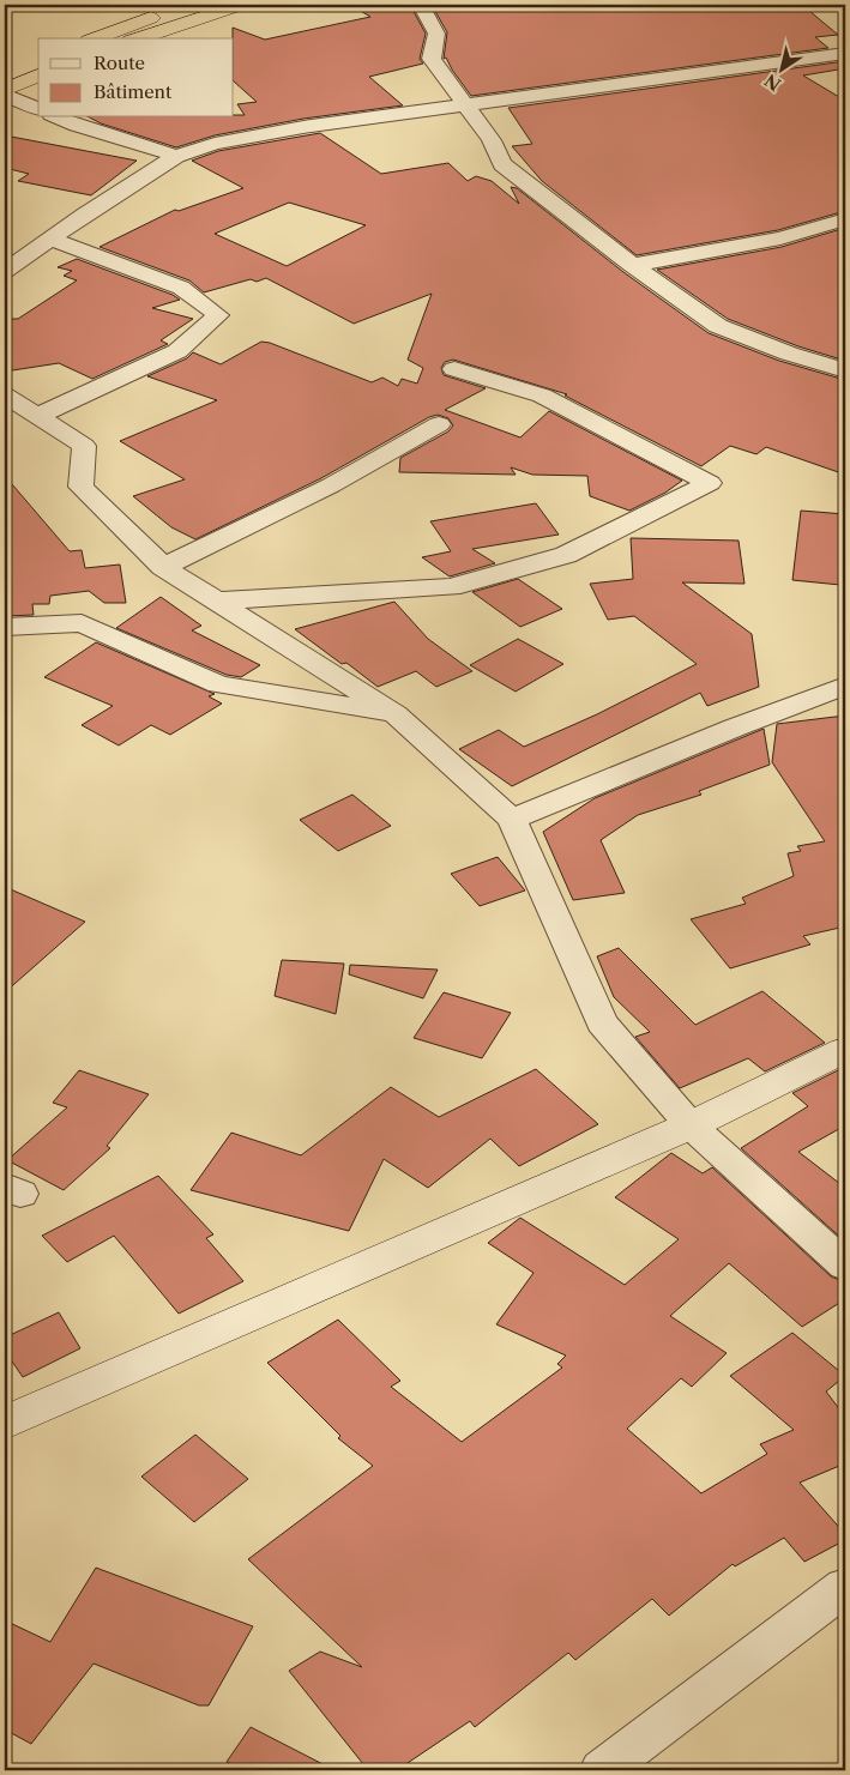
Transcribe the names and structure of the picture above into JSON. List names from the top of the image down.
{
  "legend": ["Route", "Bâtiment"],
  "north": "bottom left"
}
